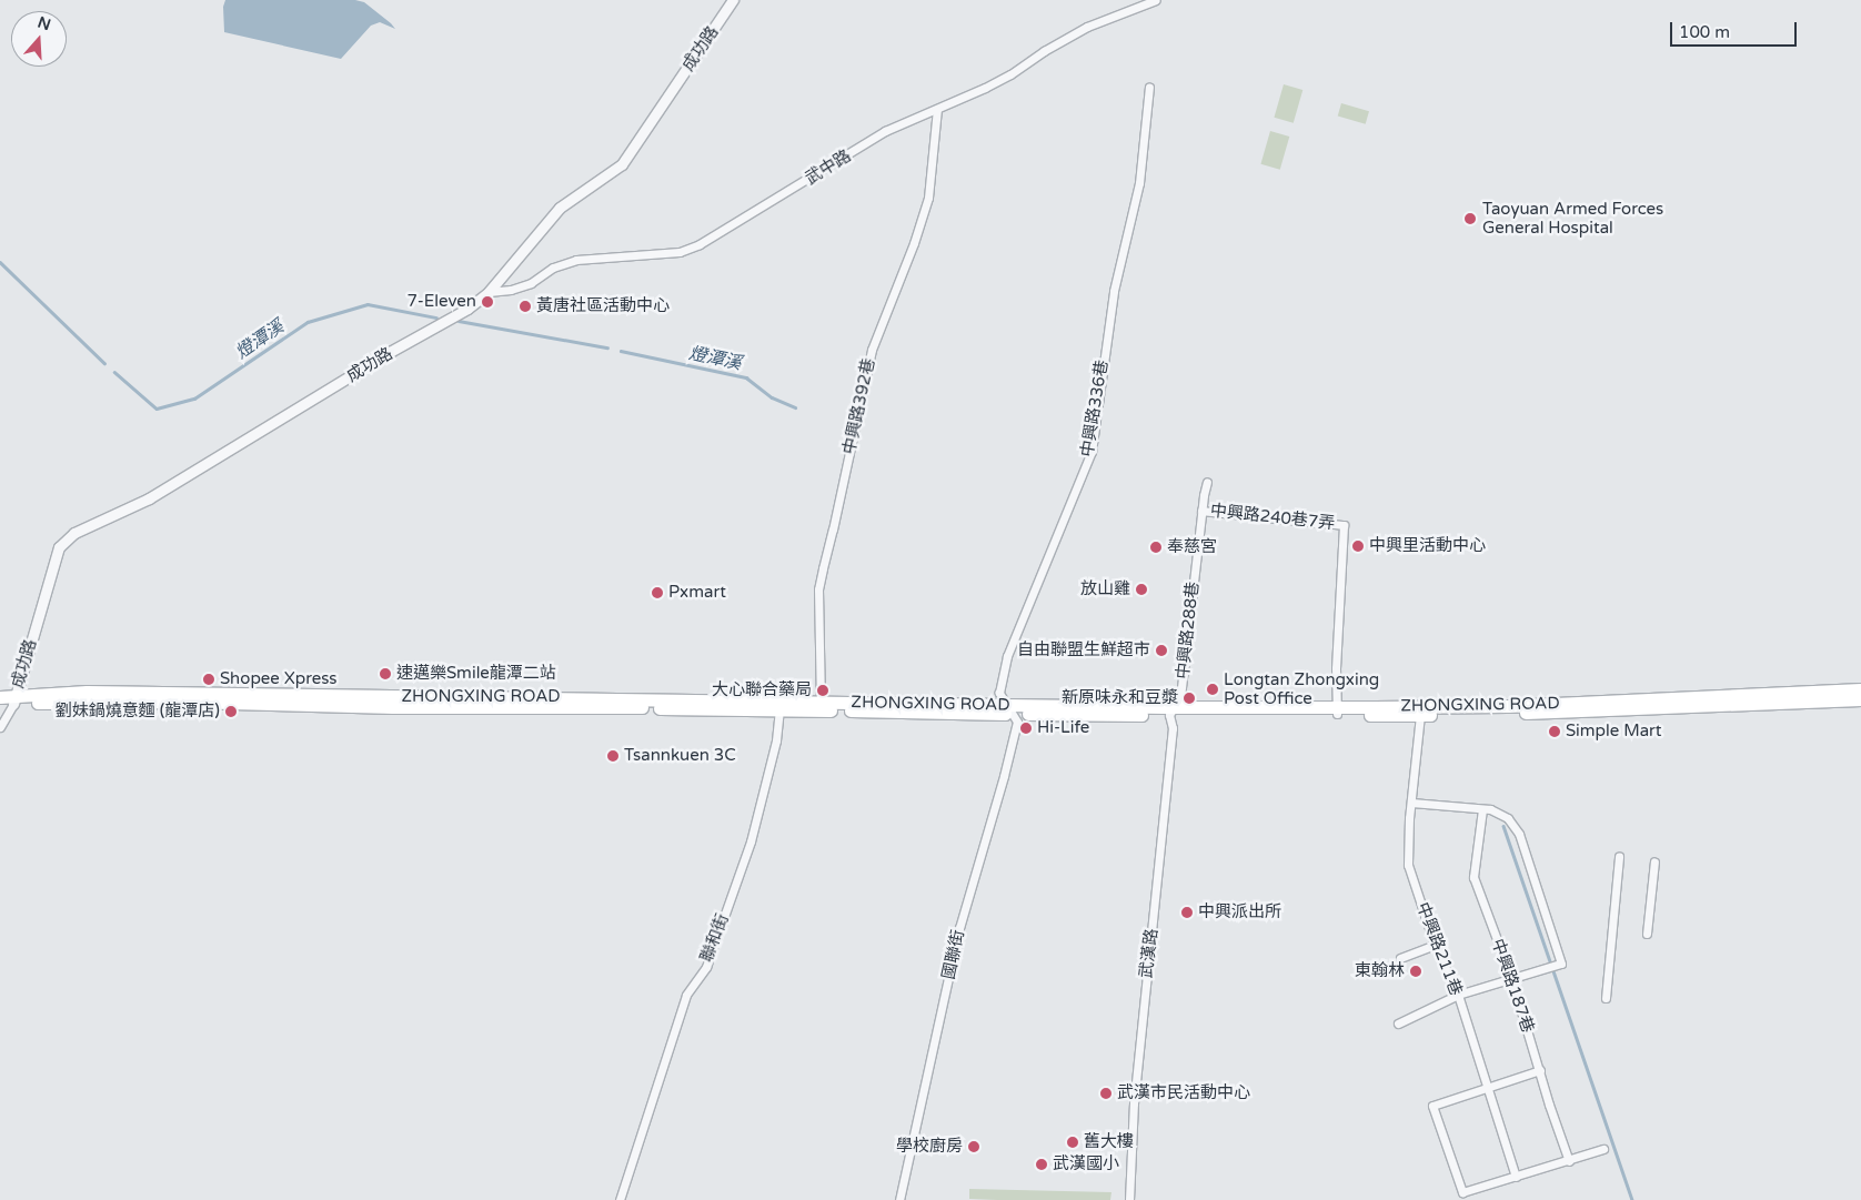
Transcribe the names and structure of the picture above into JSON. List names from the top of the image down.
{
  "streets": {
    "main road": ["ZHONGXING ROAD"],
    "street": [
      "成功路",
      "武中路",
      "中興路392巷",
      "中興路336巷",
      "中興路240巷7弄",
      "中興路288巷",
      "聯和街",
      "中興路211巷",
      "武漢路",
      "國聯街",
      "中興路187巷"
    ]
  },
  "crossings": [
    ["成功路", "武中路"],
    ["成功路", "ZHONGXING ROAD"],
    ["武中路", "中興路392巷"],
    ["中興路392巷", "ZHONGXING ROAD"],
    ["中興路336巷", "ZHONGXING ROAD"],
    ["中興路336巷", "國聯街"],
    ["中興路240巷7弄", "中興路288巷"],
    ["中興路240巷7弄", "ZHONGXING ROAD"],
    ["中興路288巷", "ZHONGXING ROAD"],
    ["中興路288巷", "武漢路"],
    ["ZHONGXING ROAD", "聯和街"],
    ["ZHONGXING ROAD", "中興路211巷"],
    ["ZHONGXING ROAD", "武漢路"],
    ["ZHONGXING ROAD", "國聯街"]
  ],
  "water": ["燈潭溪"],
  "places": [
    "Taoyuan Armed Forces General Hospital",
    "7-Eleven",
    "黃唐社區活動中心",
    "中興里活動中心",
    "奉慈宮",
    "放山雞",
    "Pxmart",
    "自由聯盟生鮮超市",
    "速邁樂Smile龍潭二站",
    "Shopee Xpress",
    "Longtan Zhongxing Post Office",
    "大心聯合藥局",
    "新原味永和豆漿",
    "劉妹鍋燒意麵 (龍潭店)",
    "Hi-Life",
    "Simple Mart",
    "Tsannkuen 3C",
    "中興派出所",
    "東翰林",
    "武漢市民活動中心",
    "舊大樓",
    "學校廚房",
    "武漢國小"
  ],
  "scale_bar": "100 m",
  "north": "top"
}
